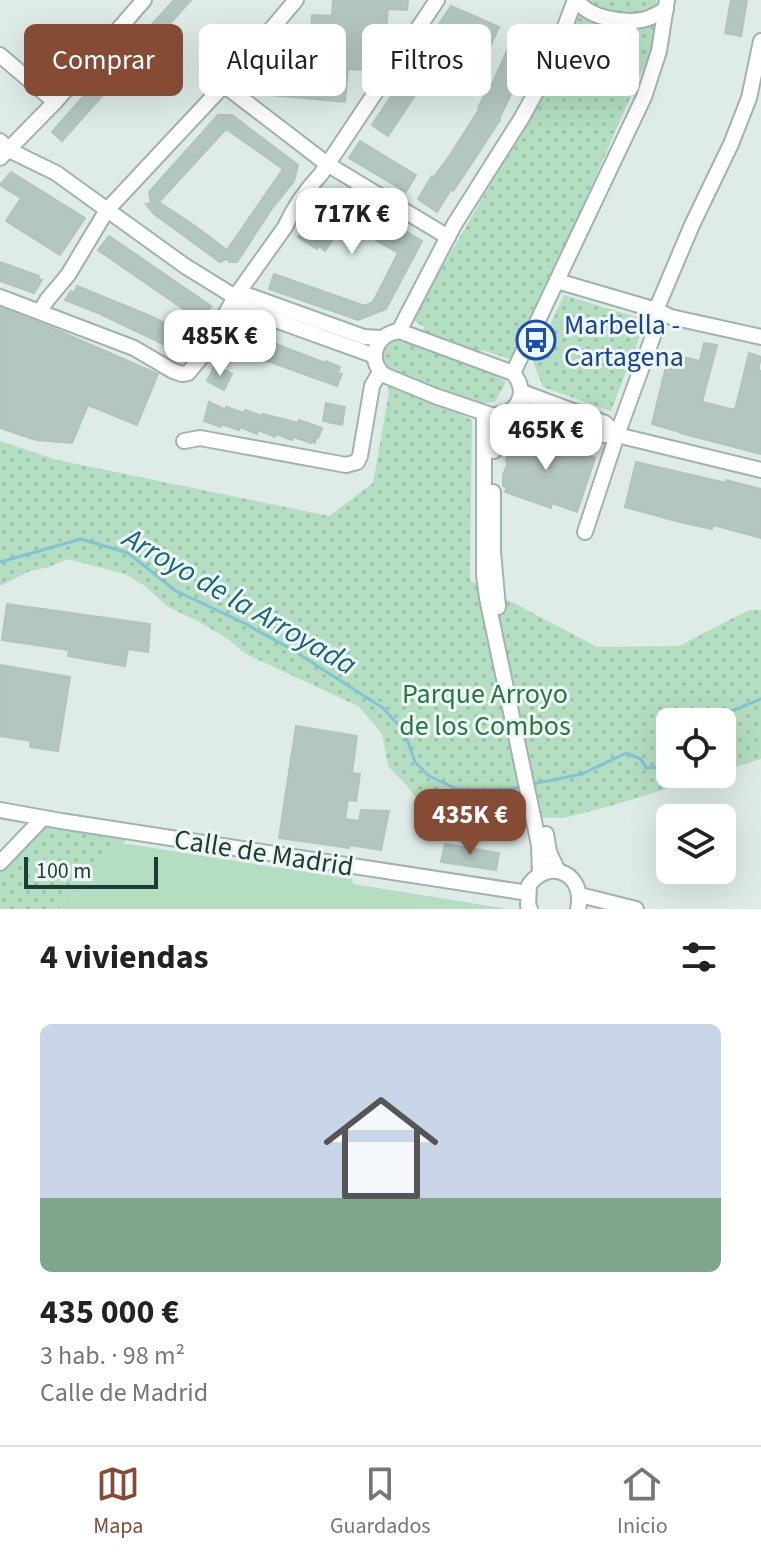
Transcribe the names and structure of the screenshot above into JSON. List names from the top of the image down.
{
  "streets": {
    "street": ["Calle de Madrid"]
  },
  "water": ["Arroyo de la Arroyada"],
  "parks": ["Parque Arroyo de los Combos"],
  "places": {
    "bus stop": ["Marbella - Cartagena"]
  },
  "scale_bar": "100 m",
  "page": {
    "chip": [
      "Comprar",
      "Alquilar",
      "Filtros",
      "Nuevo"
    ],
    "price": [
      "717K €",
      "485K €",
      "465K €",
      "435K €"
    ],
    "scale": "100 m",
    "heading": "4 viviendas",
    "list": [
      {
        "name": "435 000 €",
        "note": "3 hab. · 98 m² · Calle de Madrid"
      }
    ],
    "tabs": ["Mapa", "Guardados", "Inicio"]
  }
}
